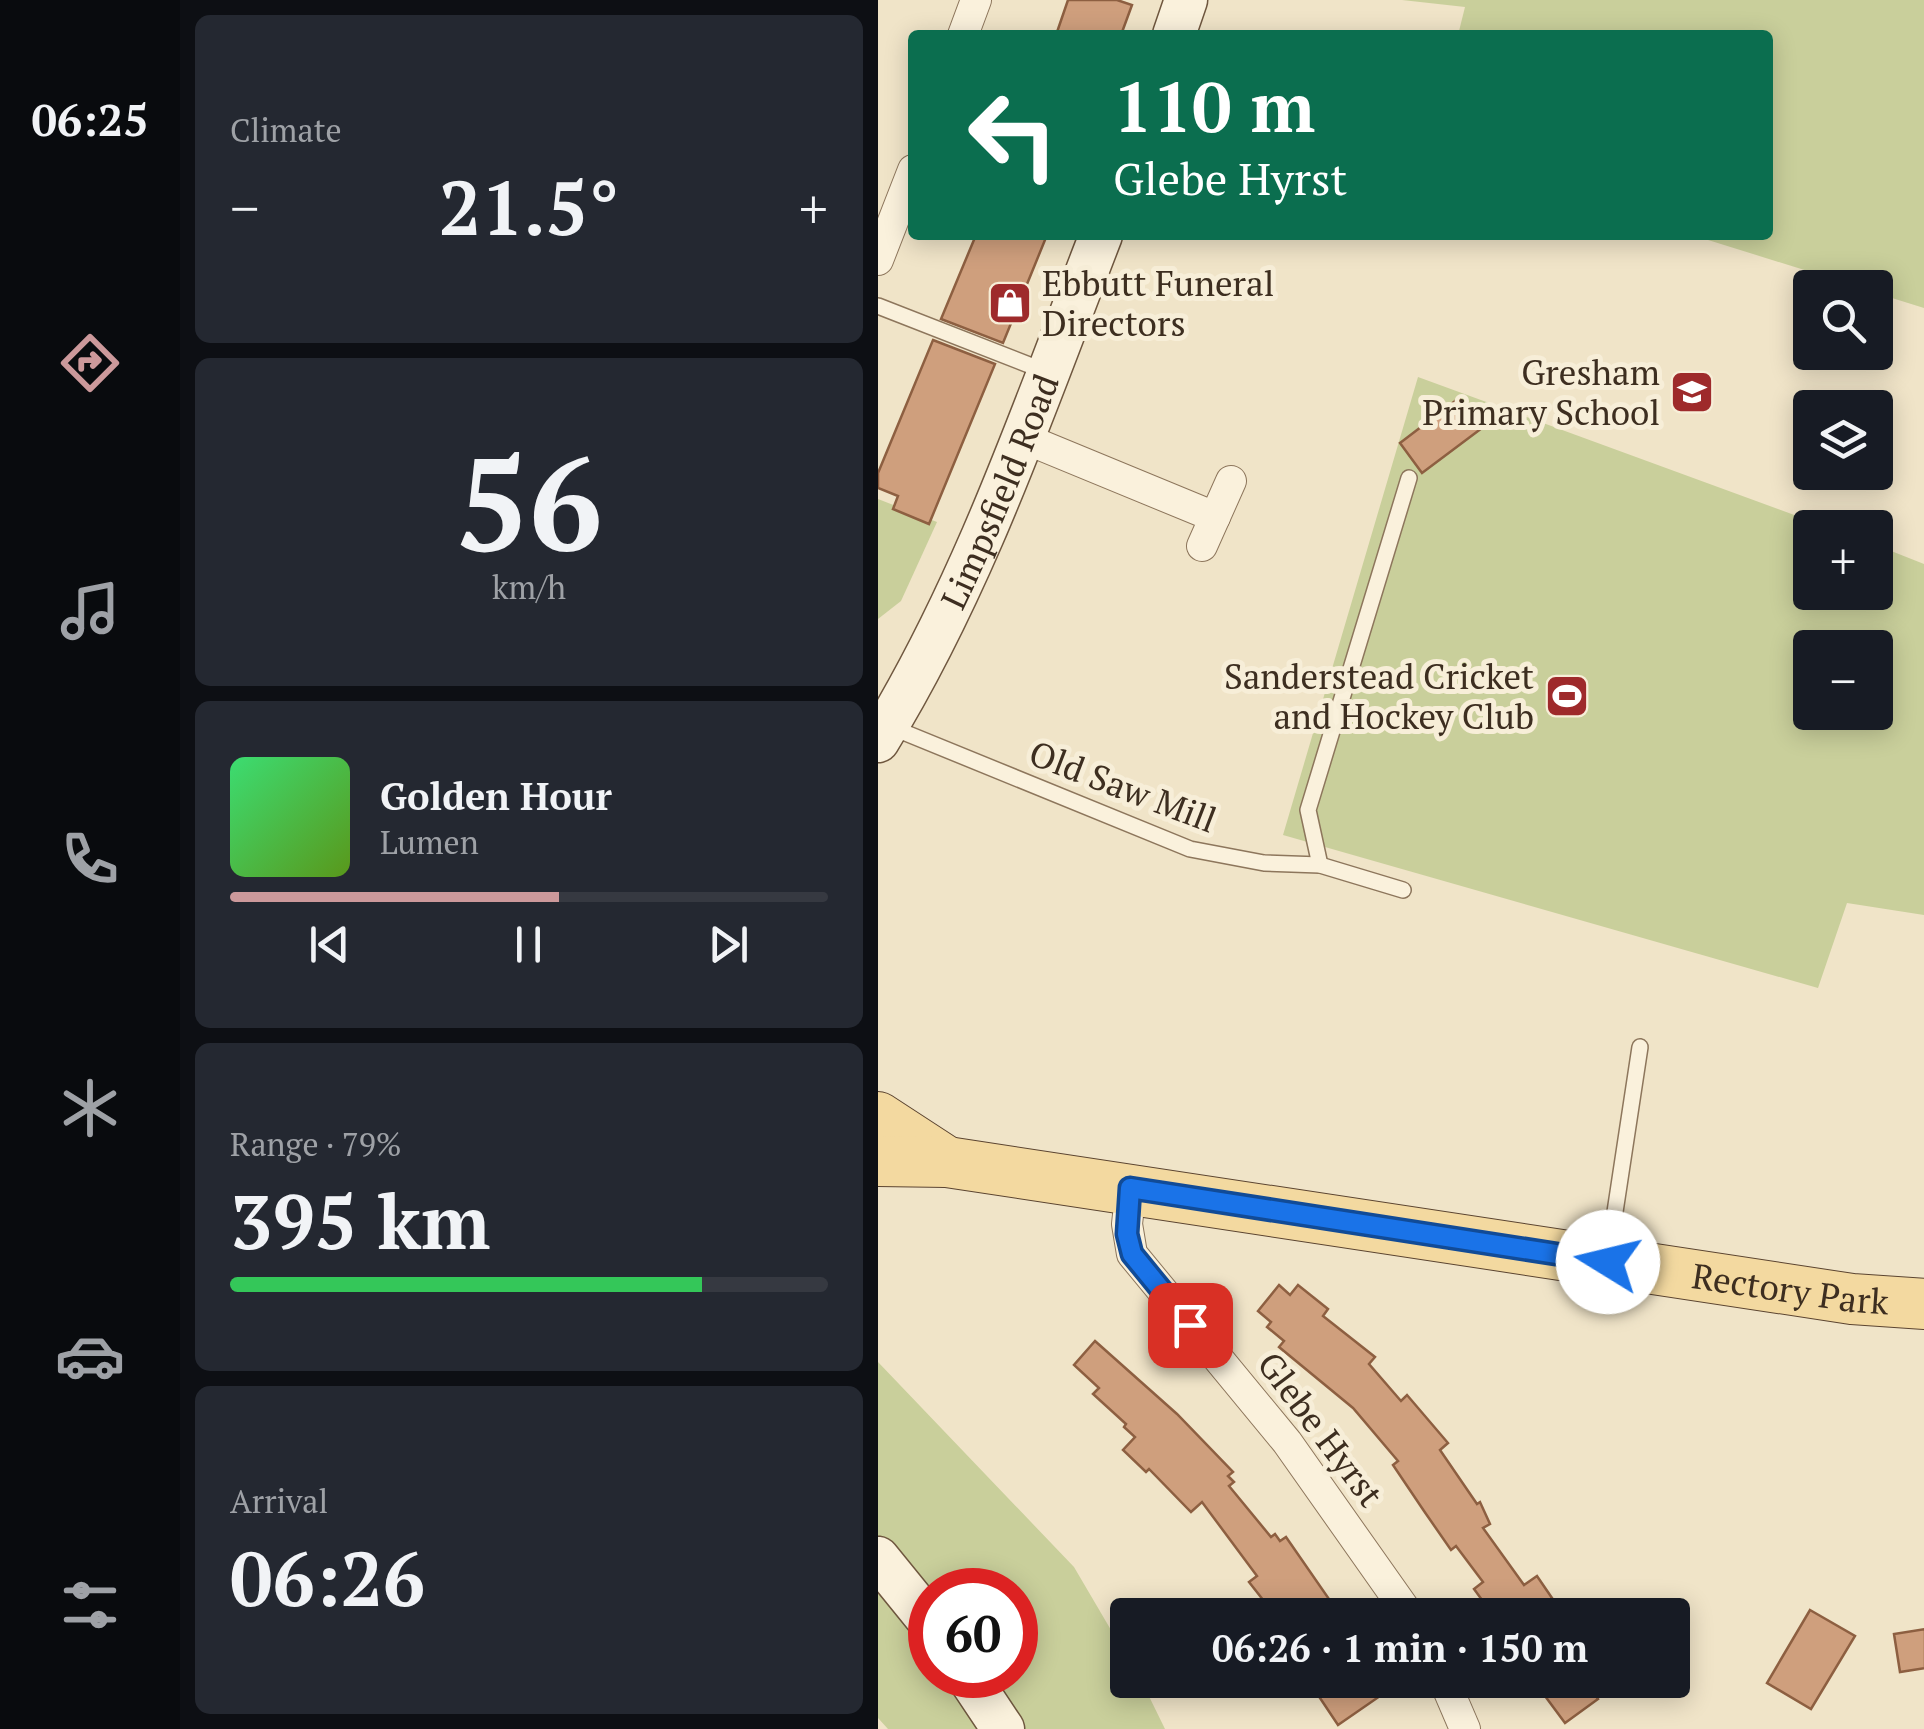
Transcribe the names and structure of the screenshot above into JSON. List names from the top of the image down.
{
  "streets": {
    "main road": ["Limpsfield Road", "Rectory Park"],
    "street": ["Glebe Hyrst"],
    "lane": ["Old Saw Mill"]
  },
  "crossings": [
    ["Limpsfield Road", "Old Saw Mill"],
    ["Rectory Park", "Glebe Hyrst"]
  ],
  "places": {
    "shop": ["Ebbutt Funeral Directors"],
    "school or university": ["Gresham Primary School"],
    "sports": ["Sanderstead Cricket and Hockey Club"]
  },
  "page": {
    "tabs": "06:25",
    "tile": [
      "Climate",
      ["56", "km/h"],
      ["Range · 79%", "395 km"],
      ["Arrival", "06:26"]
    ],
    "turn": ["110 m", "Glebe Hyrst"],
    "heat": ["−", "21.5°", "+"],
    "map_buttons": ["+", "−"],
    "song": ["Golden Hour", "Lumen"],
    "limit": "60",
    "trip": "06:26 · 1 min · 150 m"
  }
}
